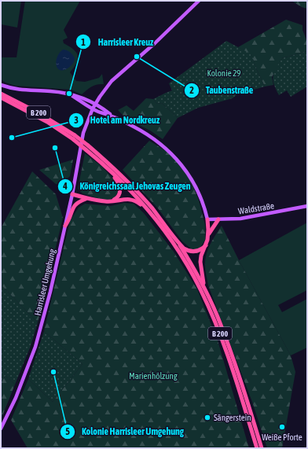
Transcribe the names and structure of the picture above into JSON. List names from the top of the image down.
{
  "streets": {
    "highway": ["B 200"],
    "main road": ["Waldstraße", "Harrisleer Umgehung"]
  },
  "parks": ["Kolonie 29", "Marienhölzung"],
  "places": [
    "Taubenstraße",
    "Harrisleer Kreuz",
    "Hotel am Nordkreuz",
    "Königreichssaal Jehovas Zeugen",
    "Kolonie Harrisleer Umgehung",
    "Sängerstein",
    "Weiße Pforte"
  ]
}
